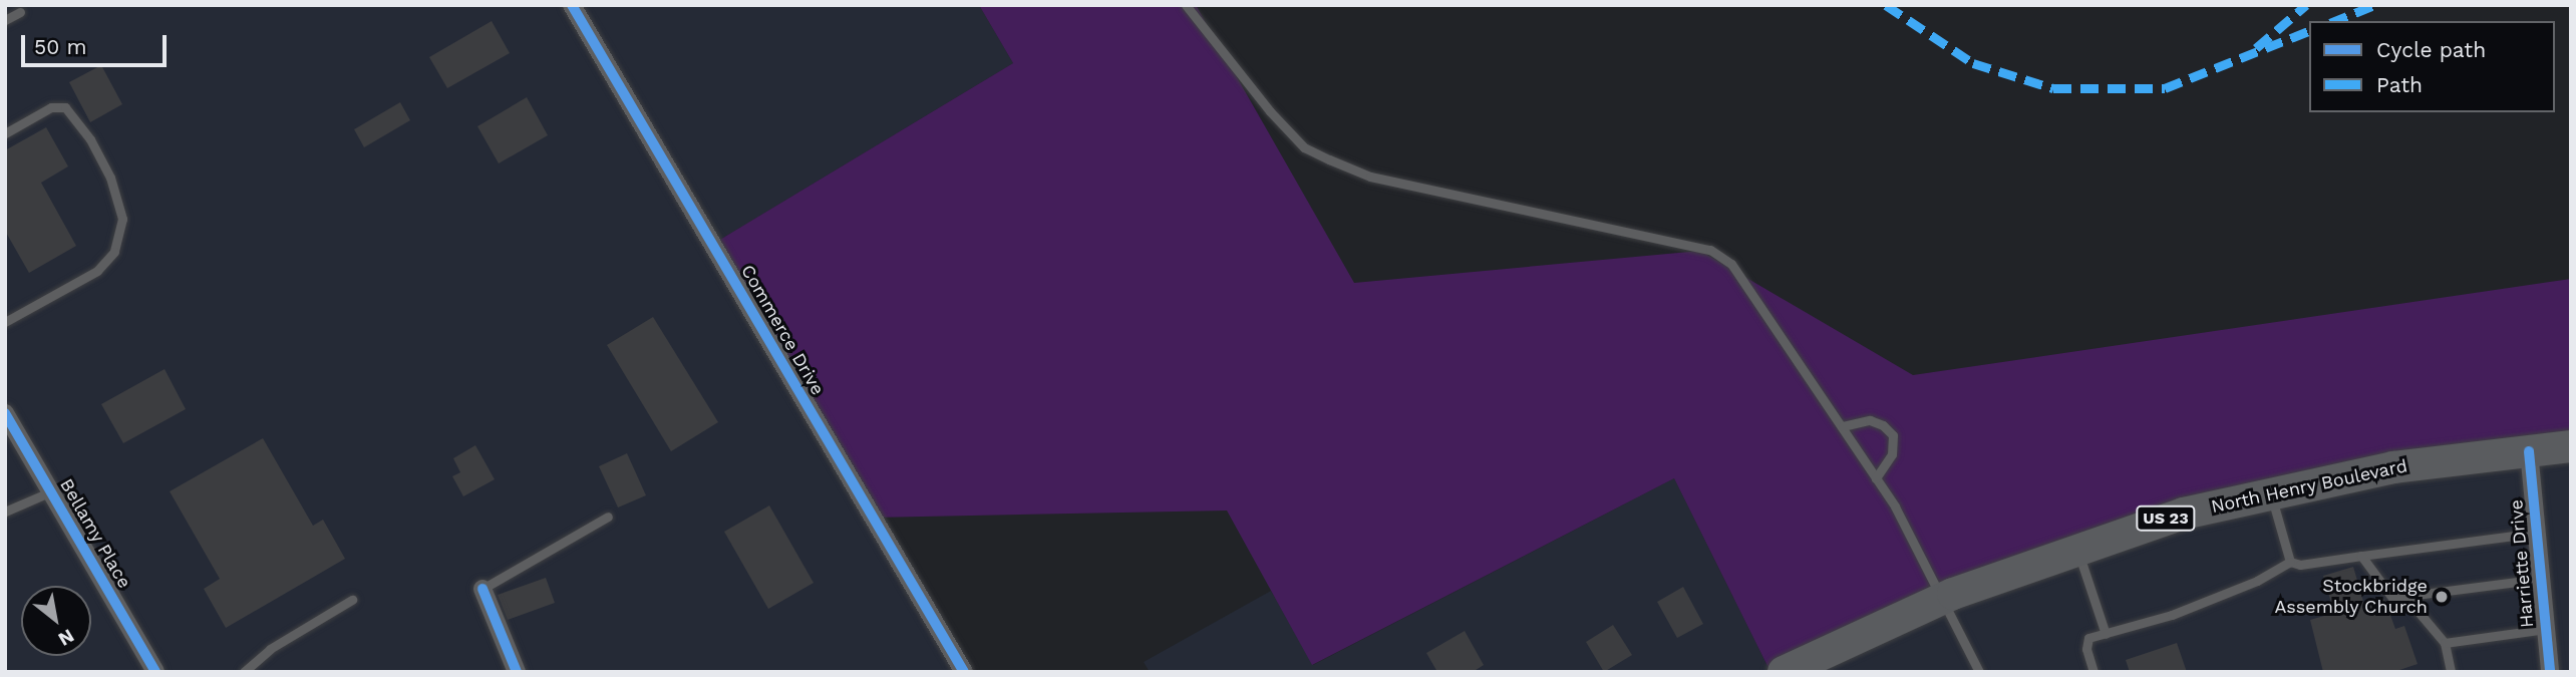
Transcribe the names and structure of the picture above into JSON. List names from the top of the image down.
{
  "streets": {
    "highway": ["North Henry Boulevard", "US 23"],
    "street": ["Commerce Drive", "Bellamy Place", "Harriette Drive"]
  },
  "crossings": [
    ["North Henry Boulevard", "Harriette Drive"]
  ],
  "places": ["Stockbridge Assembly Church"],
  "legend": ["Cycle path", "Path"],
  "scale_bar": "50 m",
  "north": "bottom right"
}
